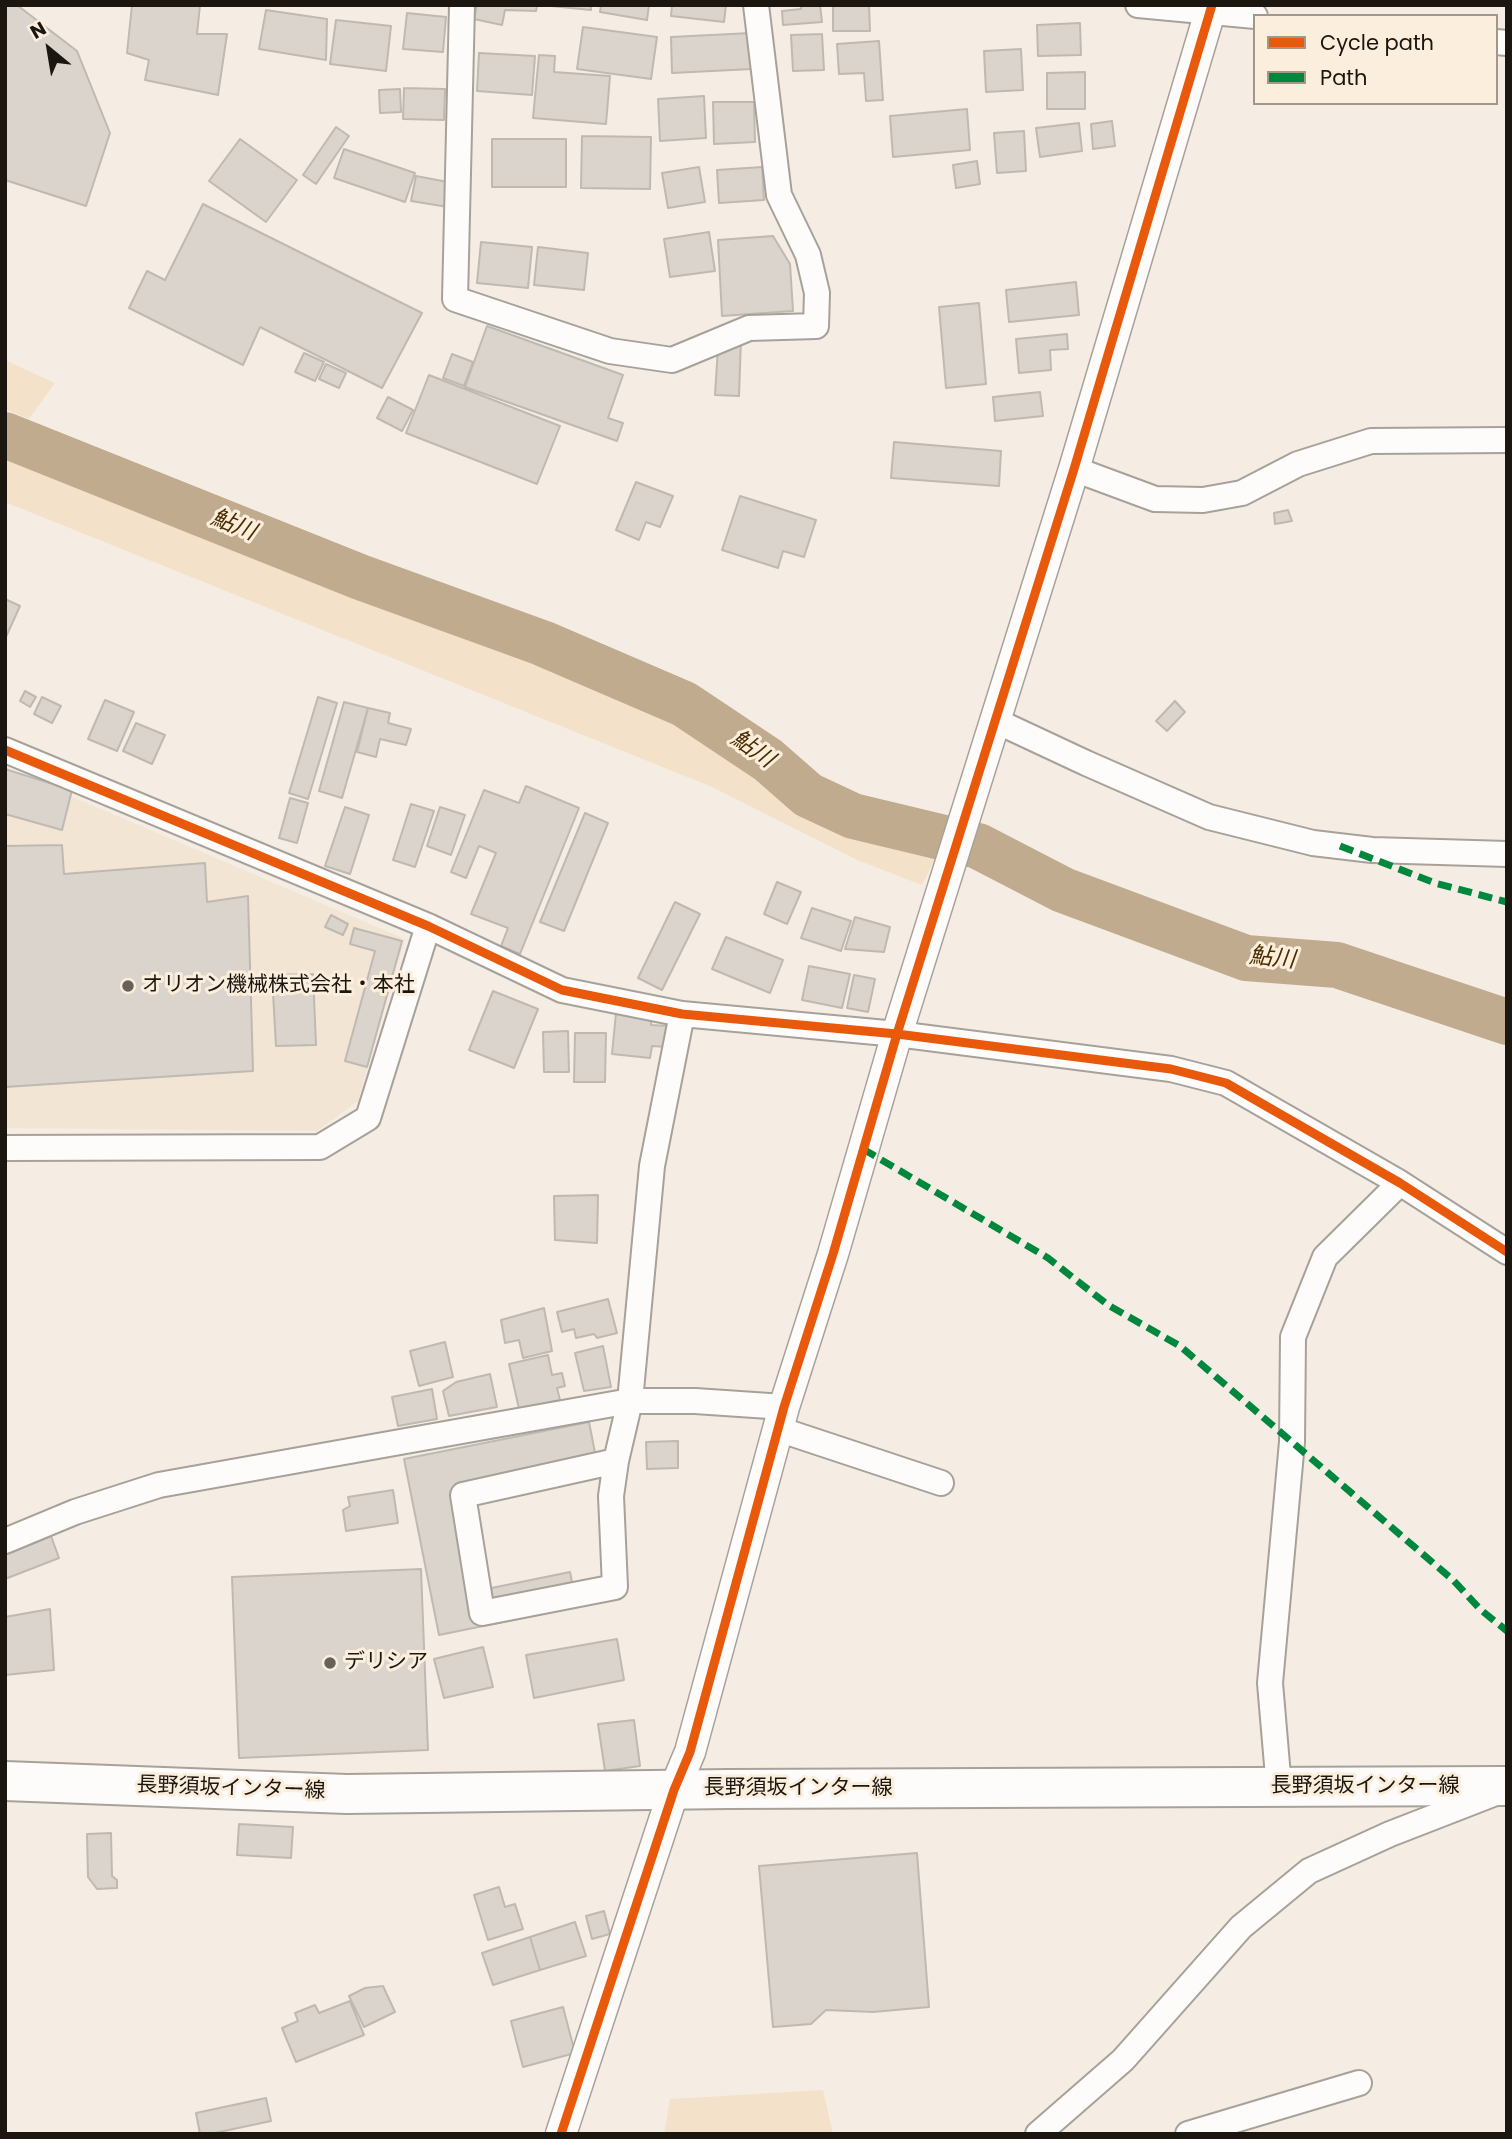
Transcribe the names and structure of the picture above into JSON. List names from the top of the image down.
{
  "streets": {
    "main road": ["長野須坂インター線"]
  },
  "water": ["鮎川"],
  "places": ["オリオン機械株式会社・本社", "デリシア"],
  "legend": ["Cycle path", "Path"],
  "north": "top left"
}
